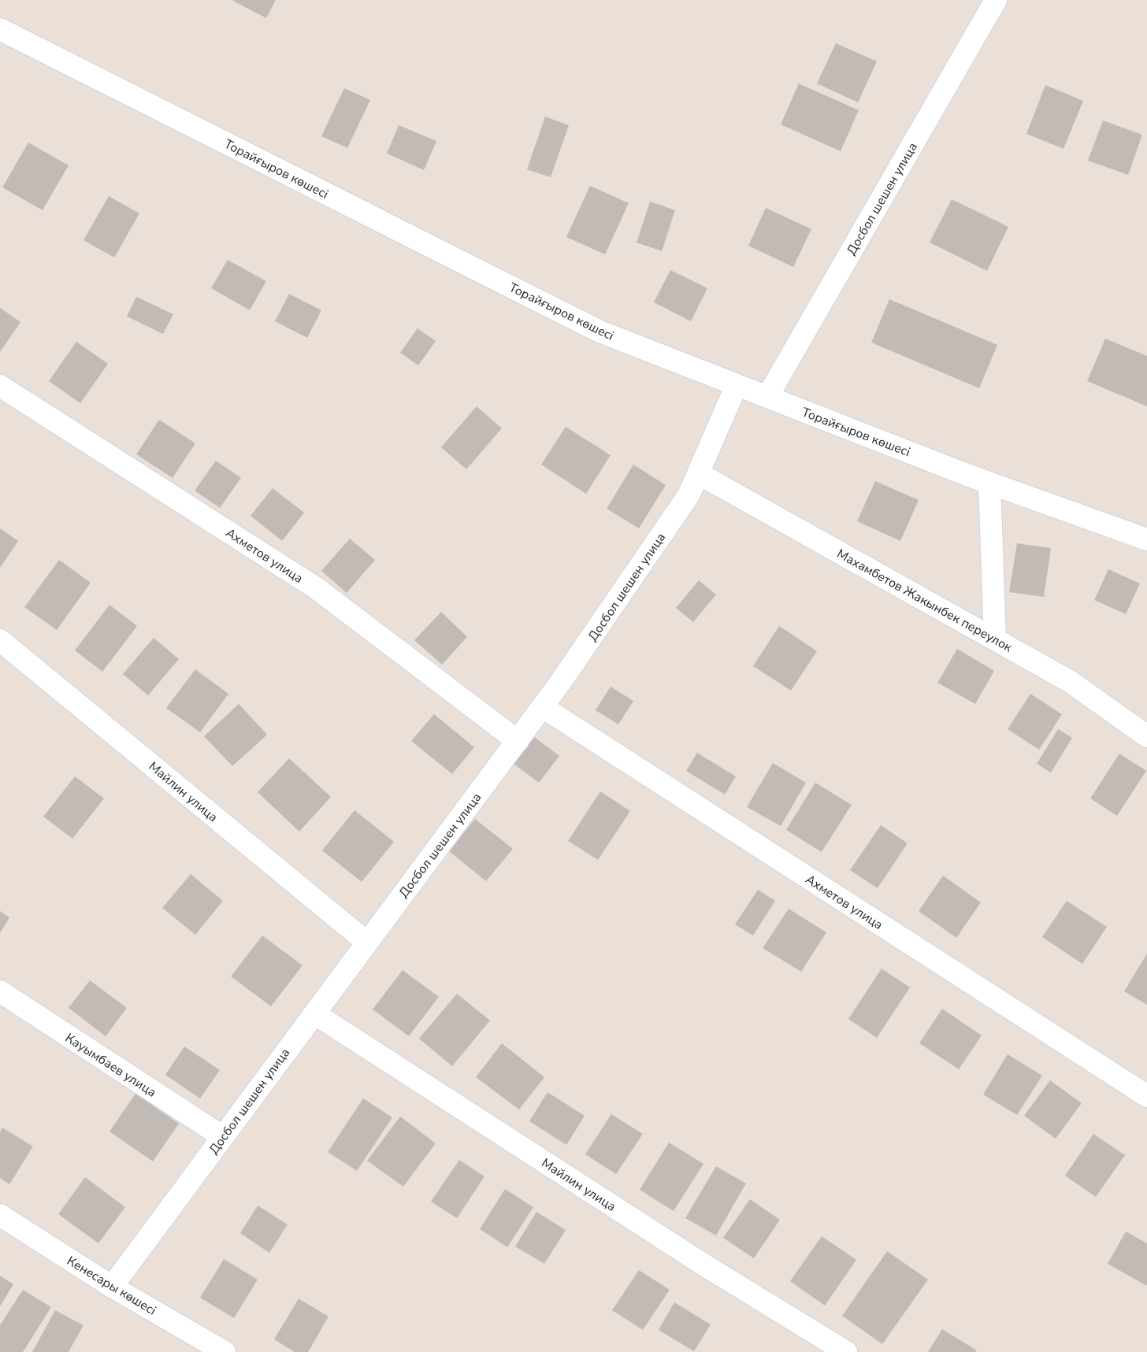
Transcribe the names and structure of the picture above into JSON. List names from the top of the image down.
{
  "streets": {
    "street": [
      "Торайғыров көшесі",
      "Досбол шешен улица",
      "Ахметов улица",
      "Махамбетов Жакынбек переулок",
      "Майлин улица",
      "Кауымбаев улица",
      "Кенесары көшесі"
    ]
  },
  "crossings": [
    ["Торайғыров көшесі", "Досбол шешен улица"],
    ["Досбол шешен улица", "Ахметов улица"],
    ["Досбол шешен улица", "Махамбетов Жакынбек переулок"],
    ["Досбол шешен улица", "Майлин улица"],
    ["Досбол шешен улица", "Кауымбаев улица"],
    ["Досбол шешен улица", "Кенесары көшесі"]
  ]
}
